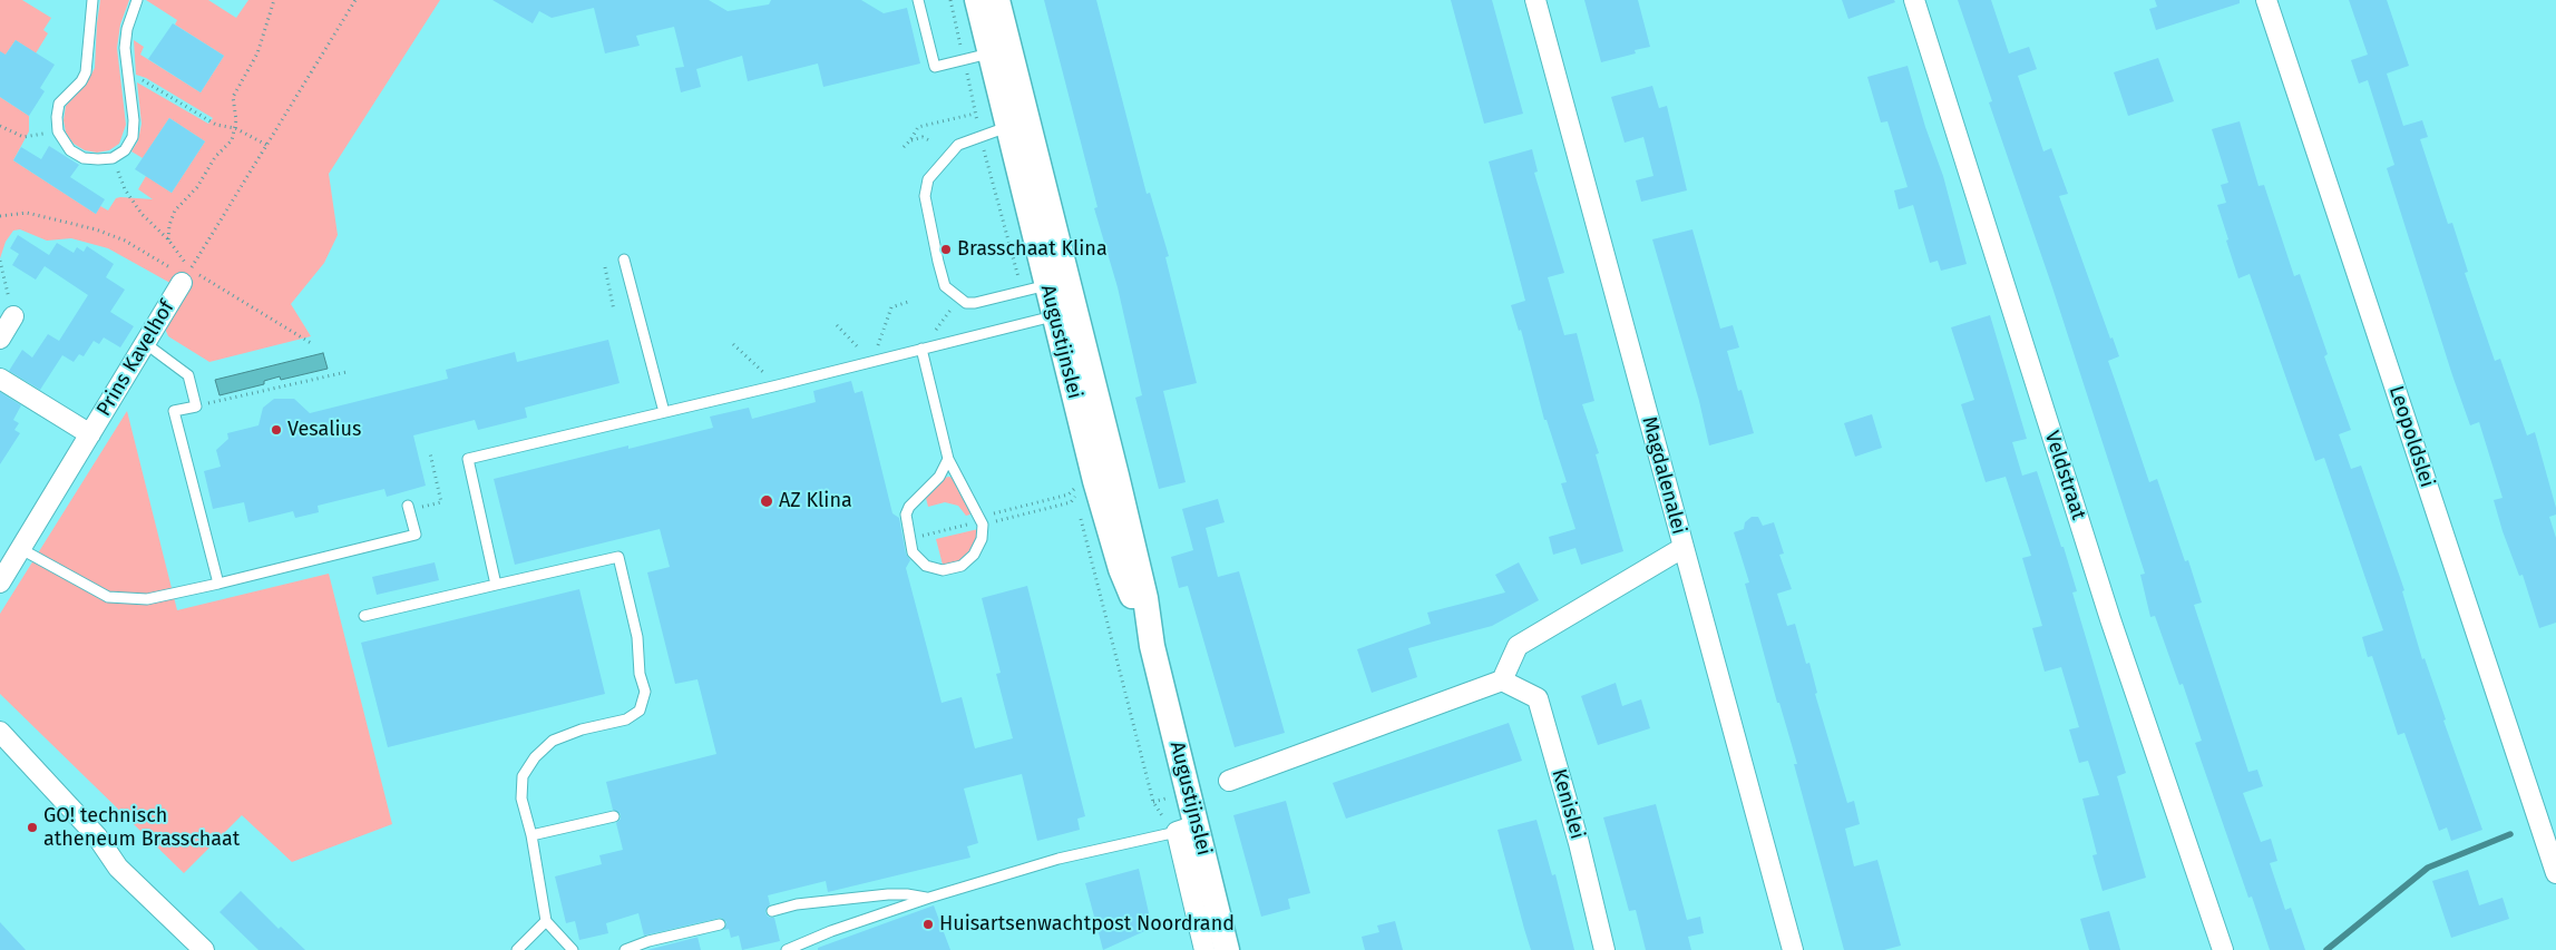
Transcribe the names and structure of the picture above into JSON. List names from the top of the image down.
{
  "streets": {
    "street": [
      "Augustijnslei",
      "Prins Kavelhof",
      "Leopoldslei",
      "Magdalenalei",
      "Veldstraat",
      "Kenislei"
    ]
  },
  "places": [
    "Brasschaat Klina",
    "Vesalius",
    "AZ Klina",
    "GO! technisch atheneum Brasschaat",
    "Huisartsenwachtpost Noordrand"
  ]
}
